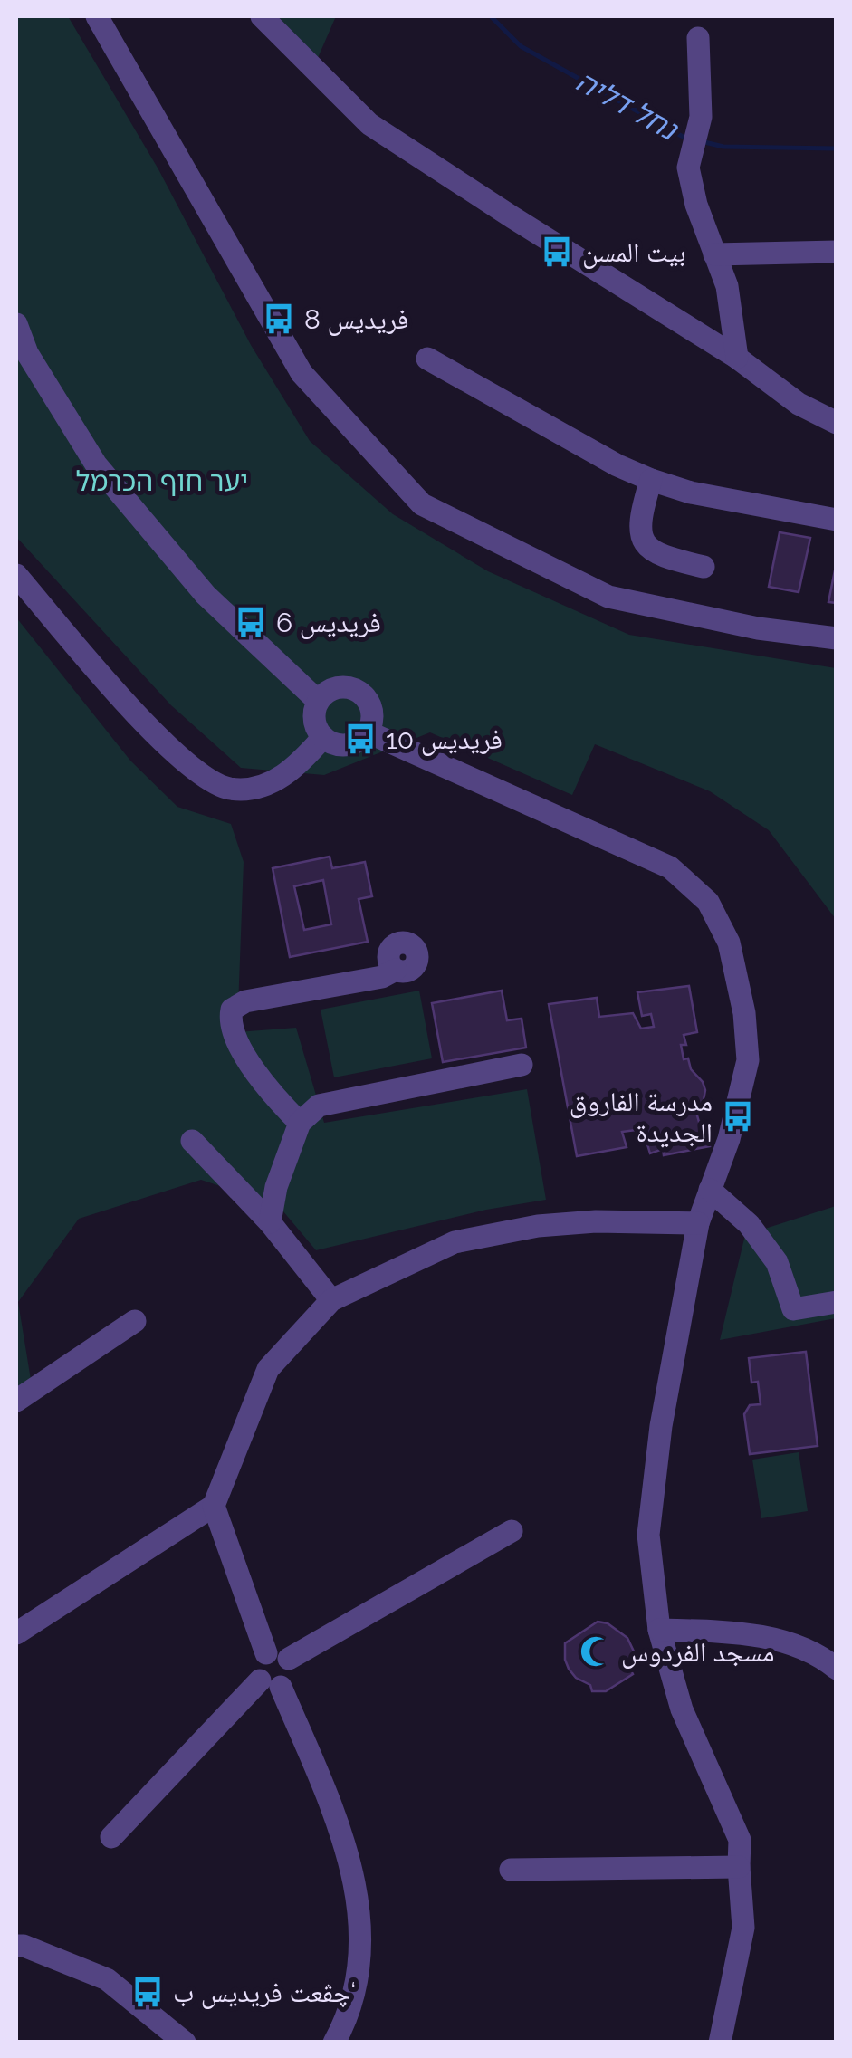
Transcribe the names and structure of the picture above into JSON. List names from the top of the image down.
{
  "water": ["נחל דליה"],
  "parks": ["יער חוף הכרמל"],
  "places": {
    "bus stop": [
      "بيت المسن",
      "فريديس 8",
      "فريديس 6",
      "فريديس 10",
      "مدرسة الفاروق الجديدة",
      "چڤعت فريديس ب‘"
    ],
    "mosque": ["مسجد الفردوس"]
  }
}
